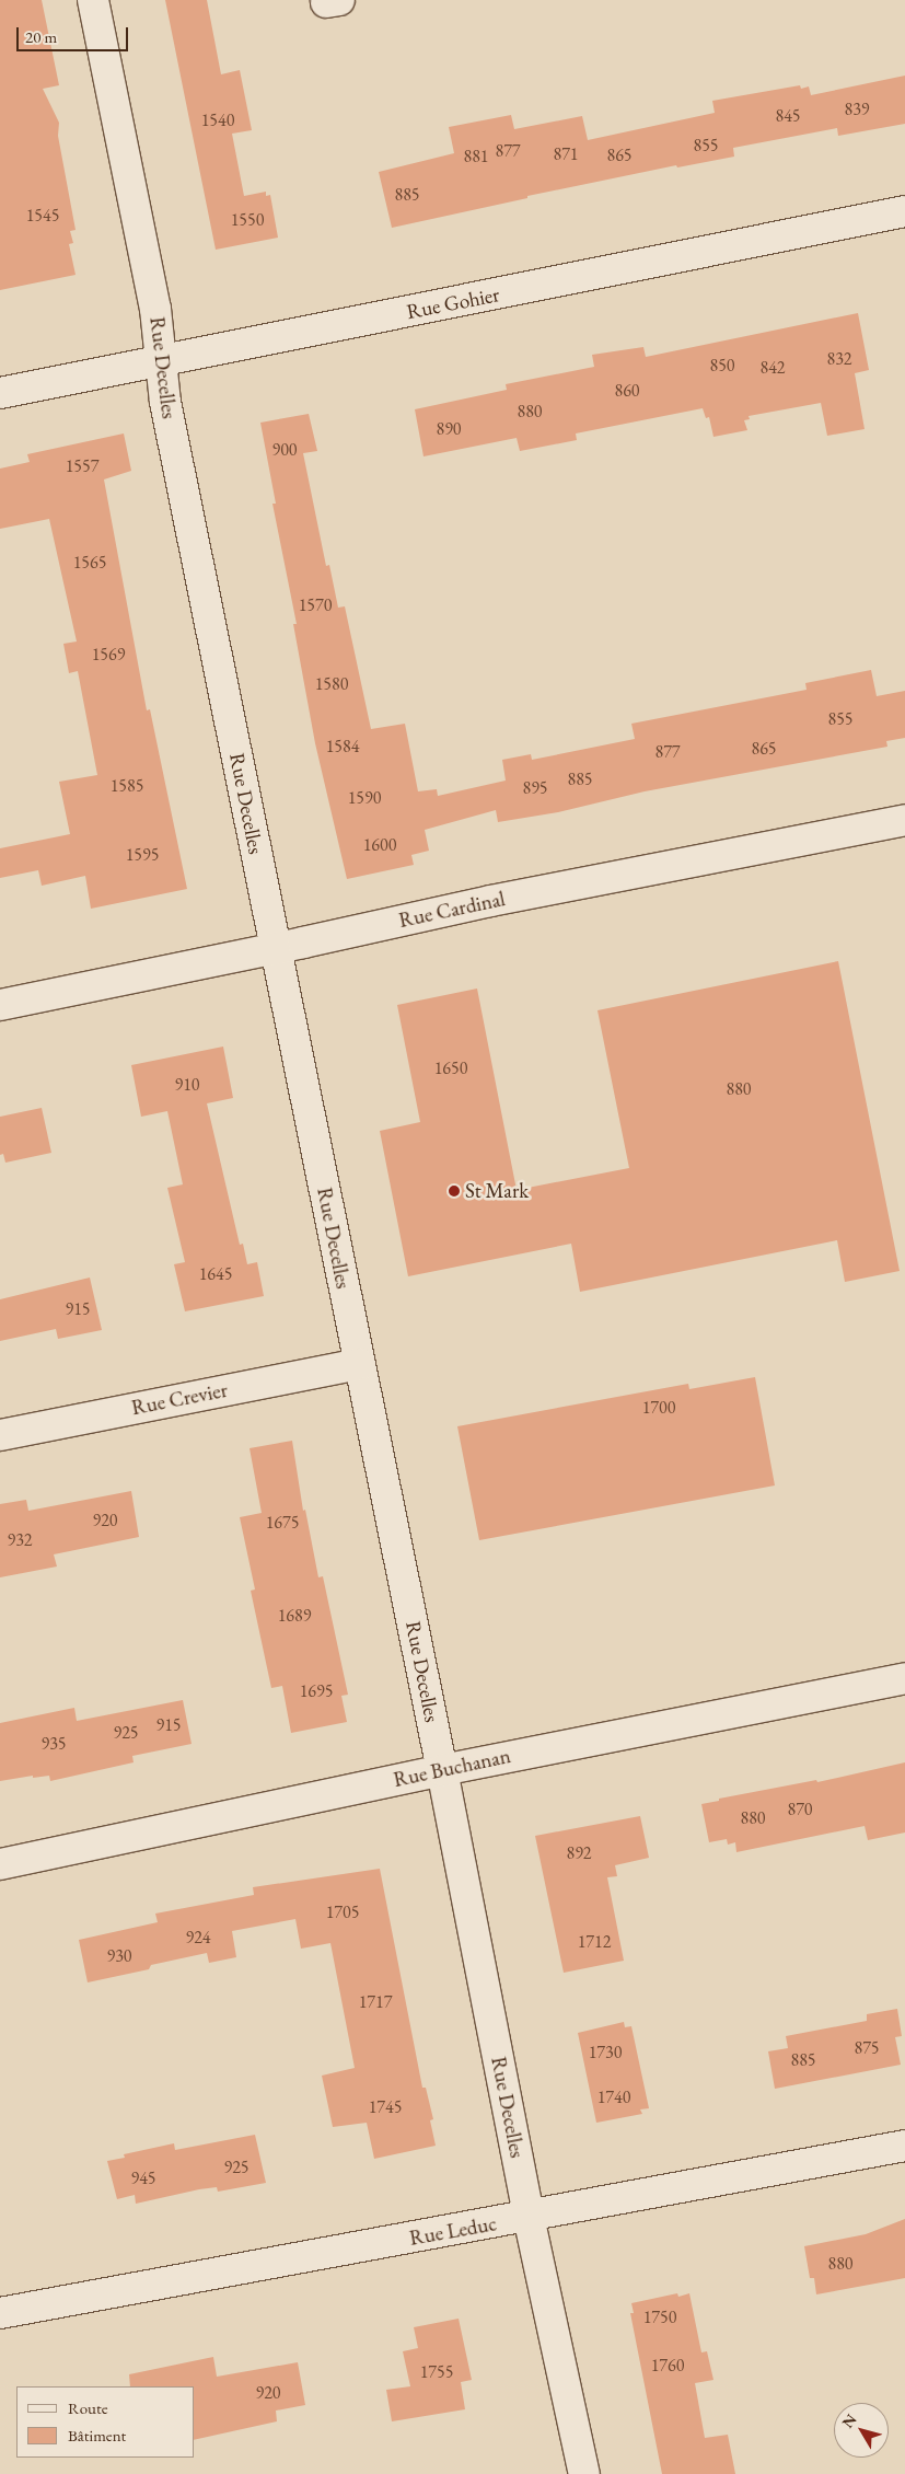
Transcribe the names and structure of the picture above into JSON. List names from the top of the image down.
{
  "streets": {
    "street": [
      "Rue Gohier",
      "Rue Decelles",
      "Rue Cardinal",
      "Rue Crevier",
      "Rue Buchanan",
      "Rue Leduc"
    ]
  },
  "crossings": [
    ["Rue Gohier", "Rue Decelles"],
    ["Rue Decelles", "Rue Cardinal"],
    ["Rue Decelles", "Rue Crevier"],
    ["Rue Decelles", "Rue Buchanan"],
    ["Rue Decelles", "Rue Leduc"]
  ],
  "places": ["St Mark"],
  "house_numbers": [
    "839",
    "845",
    "1540",
    "855",
    "877",
    "871",
    "865",
    "881",
    "885",
    "1545",
    "1550",
    "832",
    "850",
    "842",
    "860",
    "880",
    "890",
    "900",
    "1557",
    "1565",
    "1570",
    "1569",
    "1580",
    "855",
    "1584",
    "865",
    "877",
    "885",
    "1585",
    "895",
    "1590",
    "1600",
    "1595",
    "1650",
    "910",
    "880",
    "1645",
    "915",
    "1700",
    "920",
    "1675",
    "932",
    "1689",
    "1695",
    "915",
    "925",
    "935",
    "870",
    "880",
    "892",
    "1705",
    "924",
    "1712",
    "930",
    "1717",
    "875",
    "1730",
    "885",
    "1740",
    "1745",
    "925",
    "945",
    "880",
    "1750",
    "1760",
    "1755",
    "920"
  ],
  "legend": ["Route", "Bâtiment"],
  "scale_bar": "20 m",
  "north": "top left"
}
